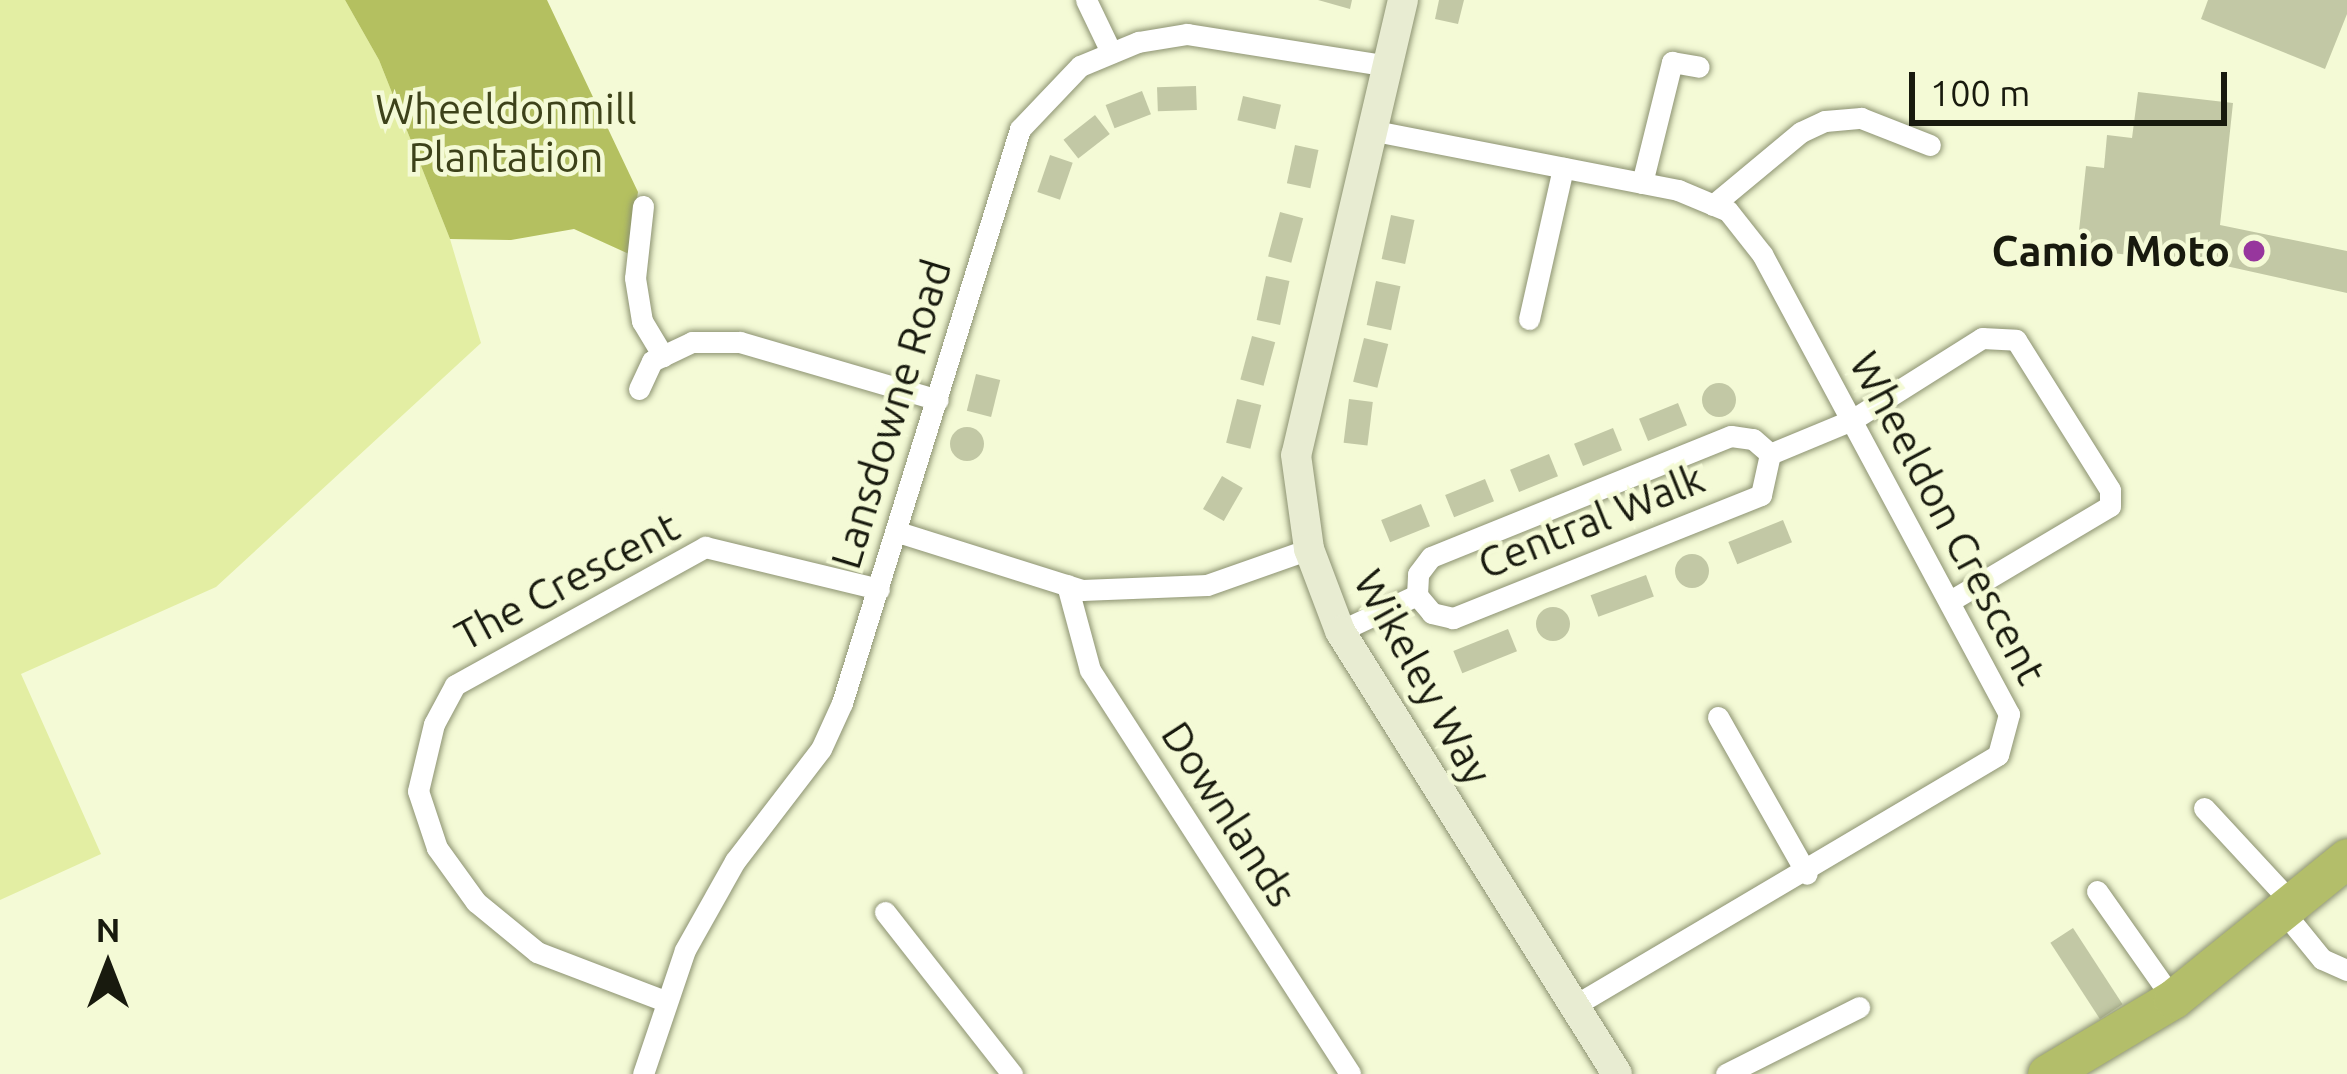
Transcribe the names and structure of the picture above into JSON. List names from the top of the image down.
{
  "streets": {
    "street": [
      "Lansdowne Road",
      "Wheeldon Crescent",
      "Central Walk",
      "The Crescent",
      "Wikeley Way",
      "Downlands"
    ]
  },
  "crossings": [
    ["Lansdowne Road", "The Crescent"],
    ["Lansdowne Road", "Wikeley Way"],
    ["Wheeldon Crescent", "Wikeley Way"]
  ],
  "parks": ["Wheeldonmill Plantation"],
  "places": ["Camio Moto"],
  "scale_bar": "100 m",
  "north": "top"
}
